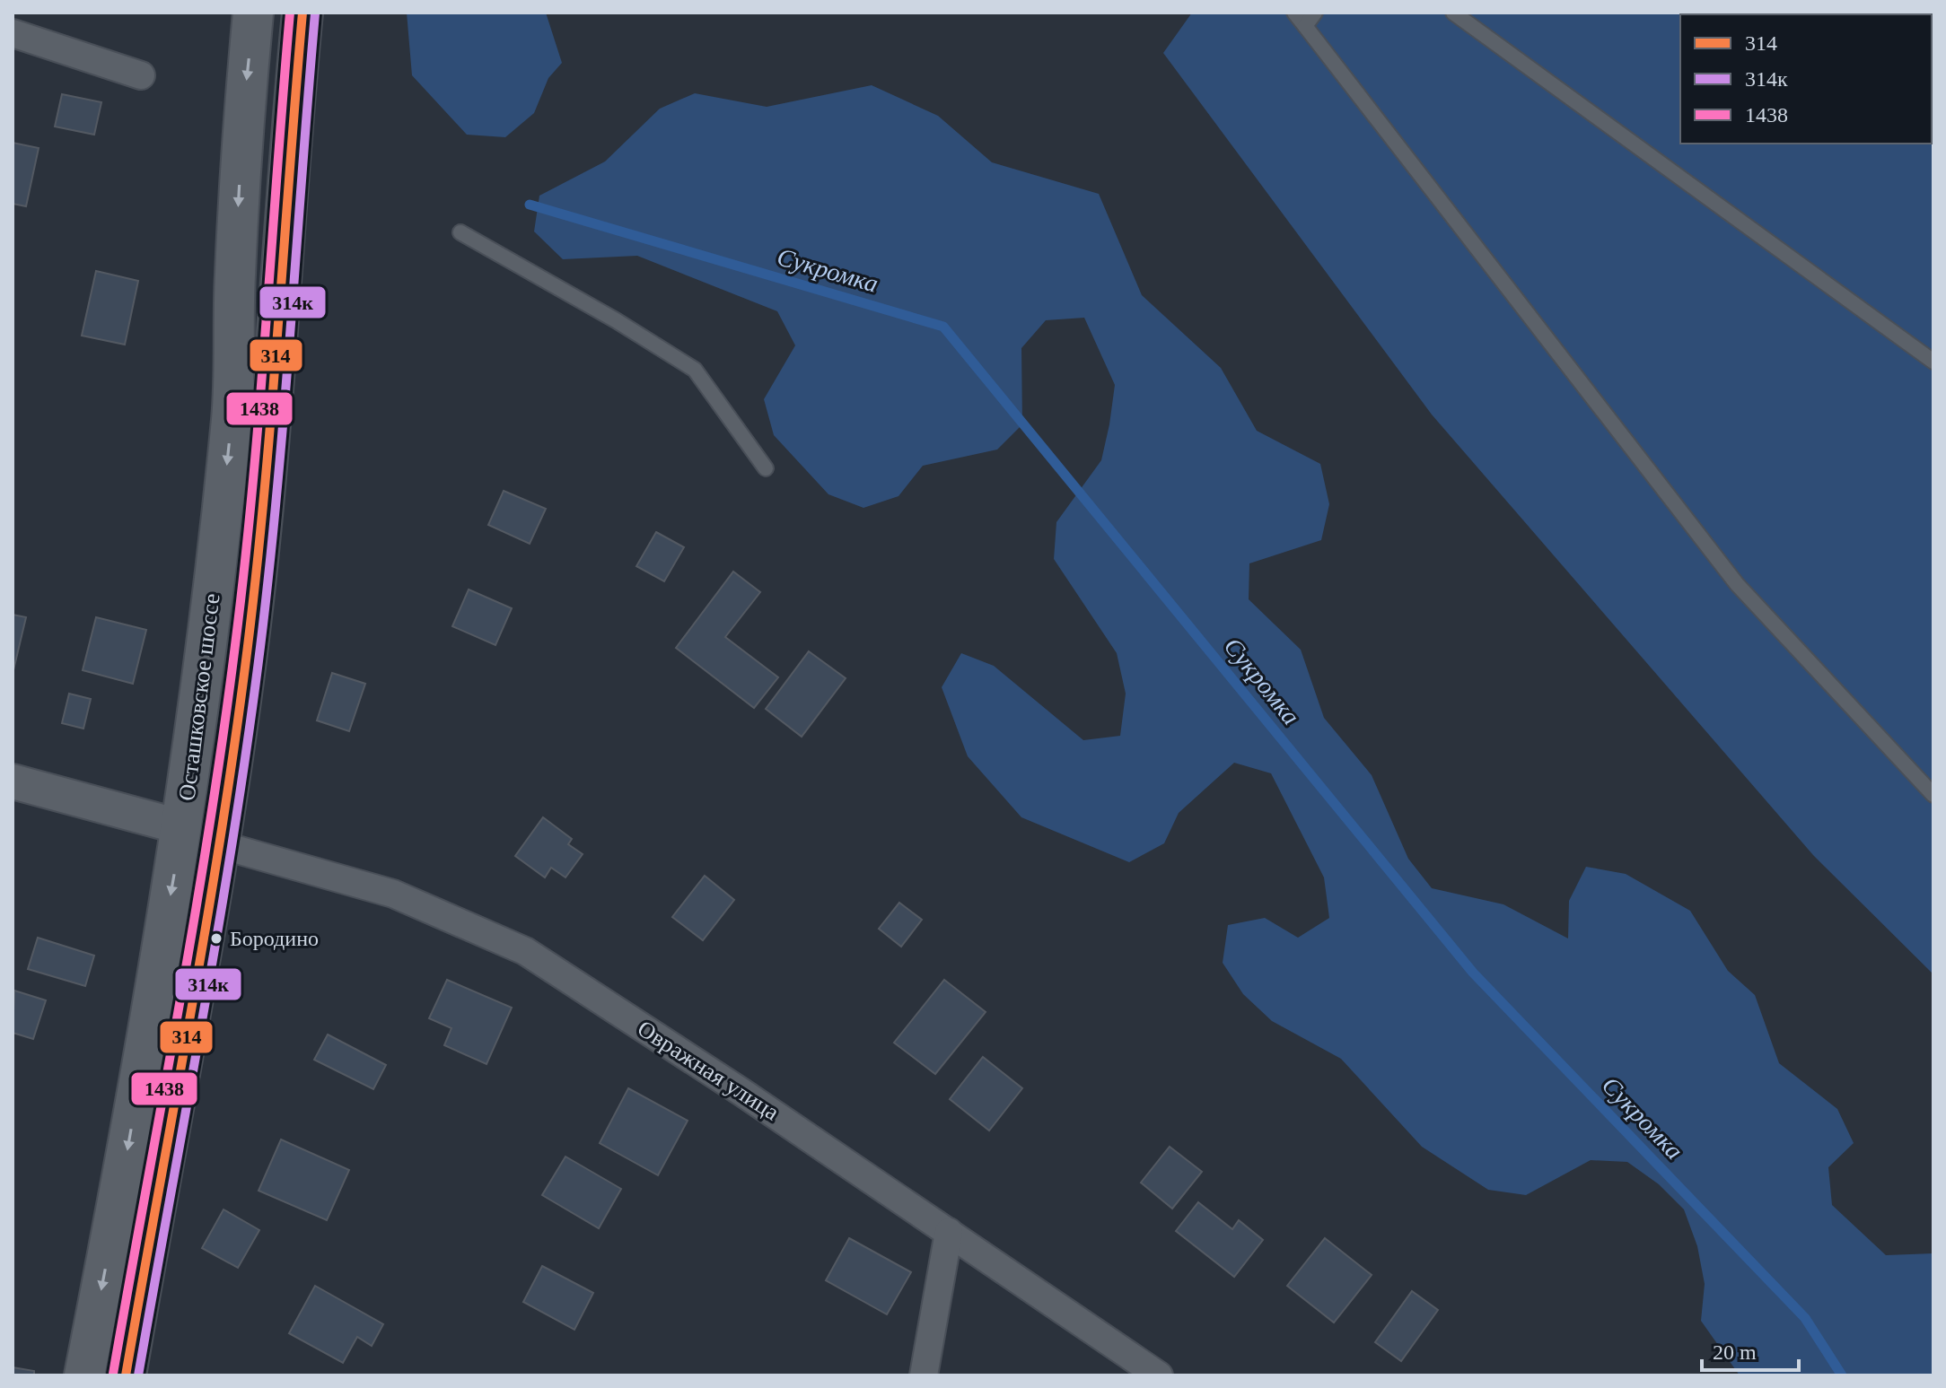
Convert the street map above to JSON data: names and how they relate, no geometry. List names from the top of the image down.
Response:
{
  "streets": {
    "main road": ["Осташковское шоссе"],
    "street": ["Овражная улица"]
  },
  "crossings": [
    ["Осташковское шоссе", "Овражная улица"]
  ],
  "water": ["Сукромка"],
  "places": ["Бородино"],
  "lines": ["transit line 314", "transit line 1438", "transit line 314к"],
  "legend": ["314", "314к", "1438"],
  "scale_bar": "20 m"
}
